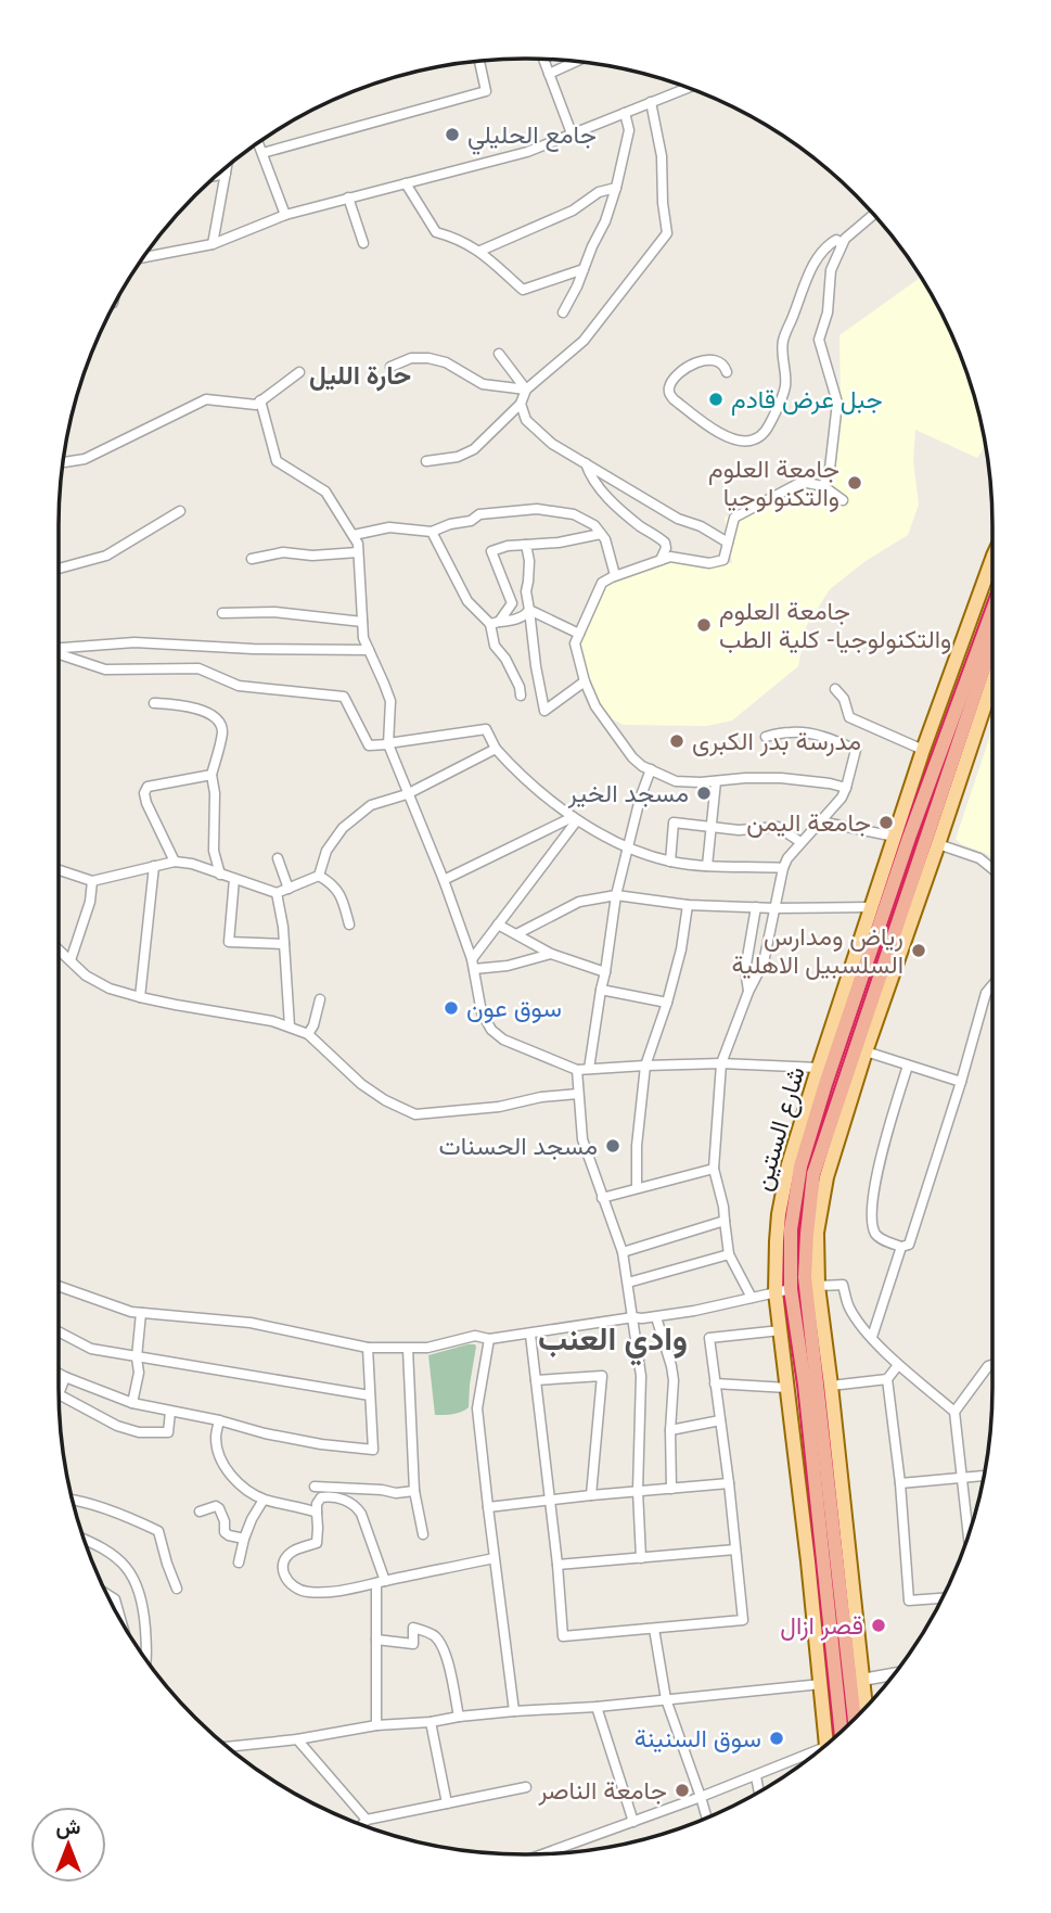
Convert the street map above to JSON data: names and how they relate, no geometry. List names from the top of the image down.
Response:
{
  "streets": {
    "highway": ["شارع الستين"]
  },
  "districts": ["حارة الليل", "وادي العنب"],
  "places": [
    "جامع الحليلي",
    "جبل عرض قادم",
    "جامعة العلوم والتكنولوجيا",
    "جامعة العلوم والتكنولوجيا- كلية الطب",
    "مدرسة بدر الكبرى",
    "مسجد الخير",
    "جامعة اليمن",
    "رياض ومدارس السلسبيل الاهلية",
    "سوق عون",
    "مسجد الحسنات",
    "قصر ازال",
    "سوق السنينة",
    "جامعة الناصر"
  ],
  "north": "top"
}
